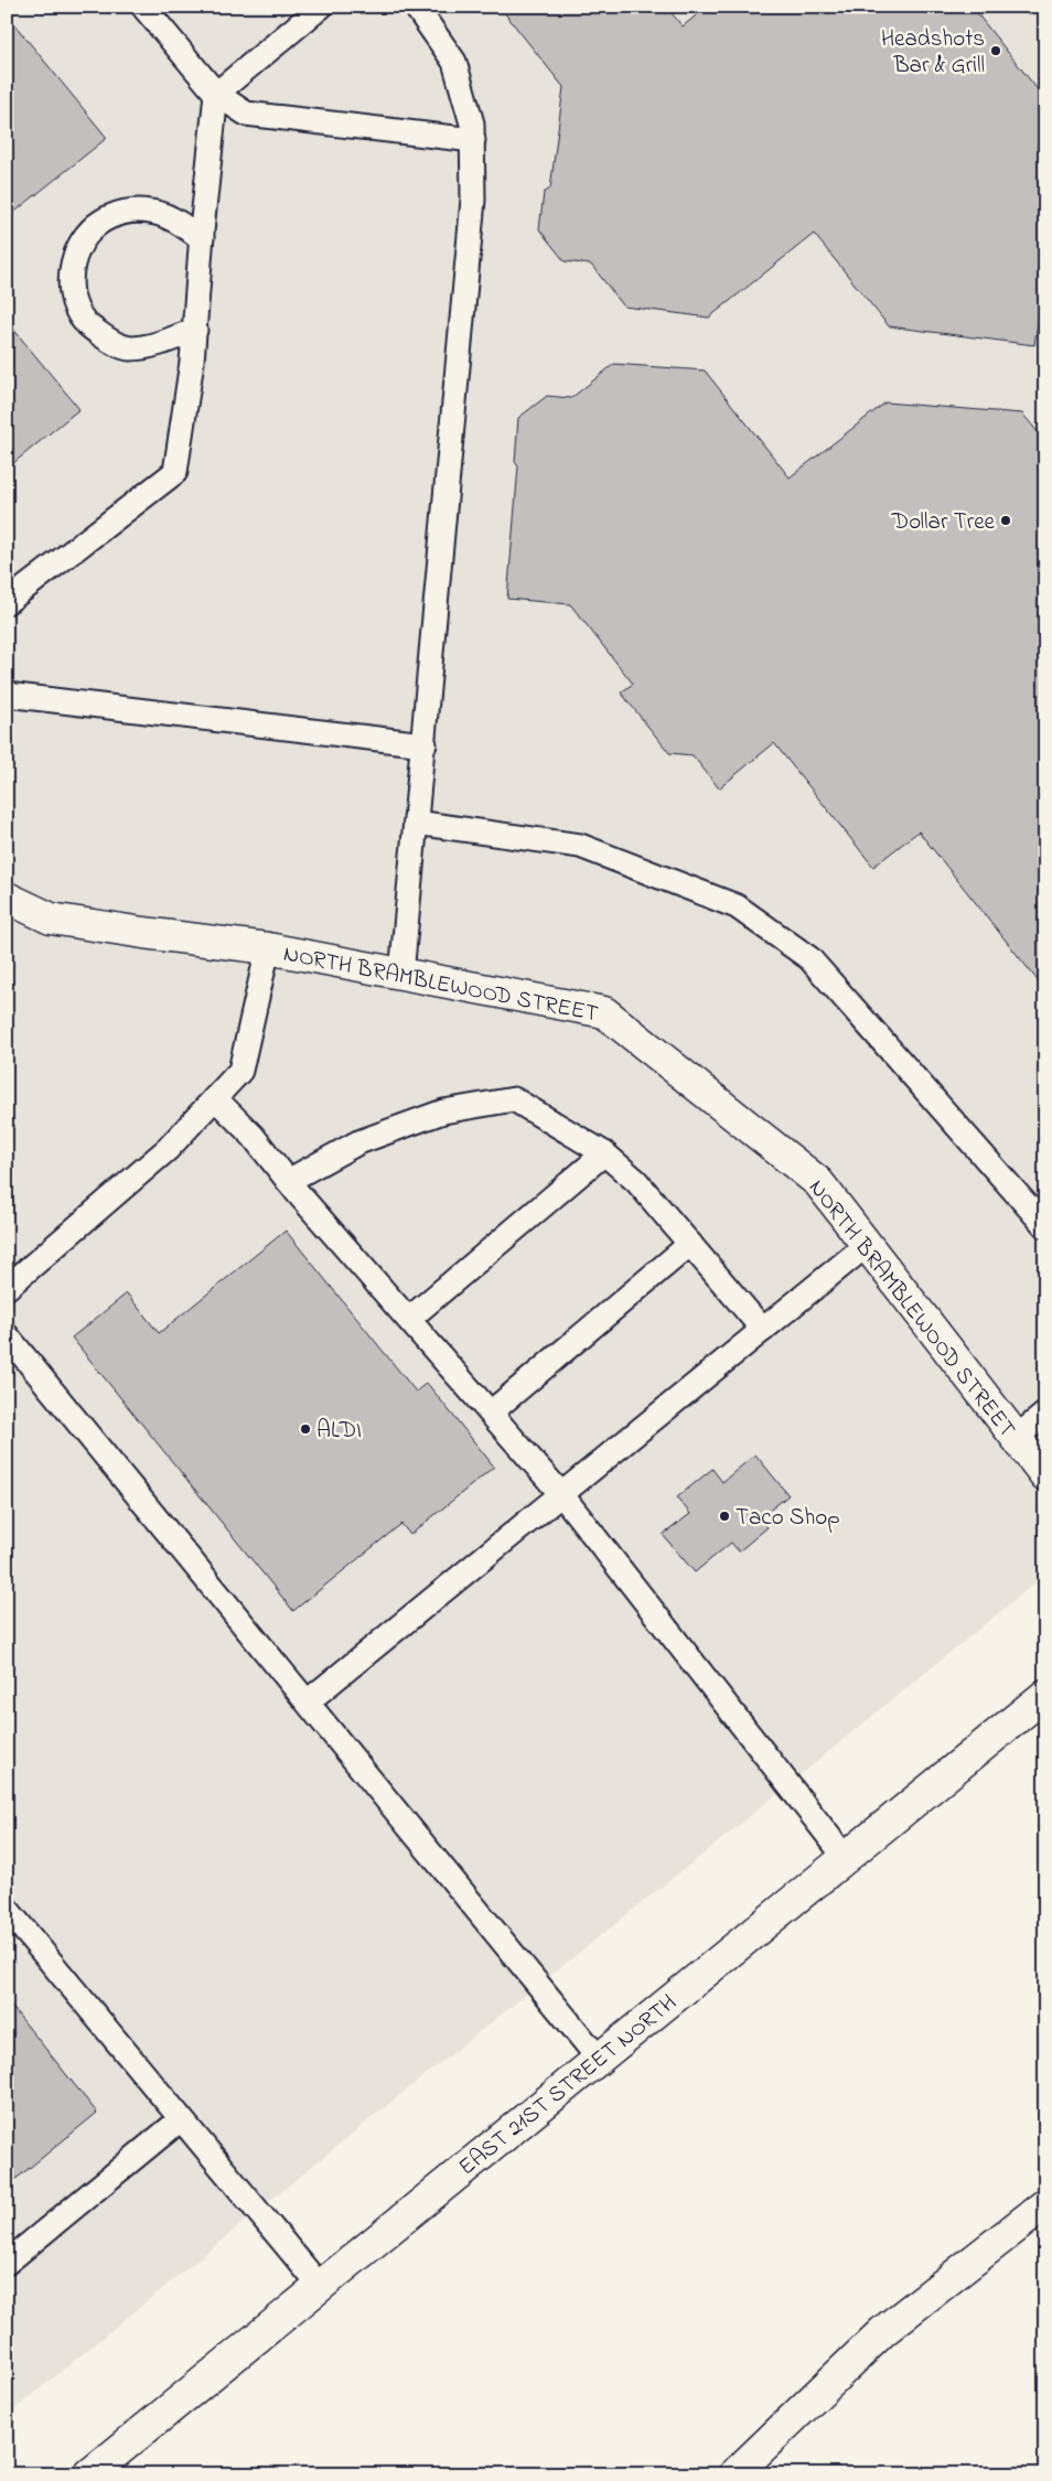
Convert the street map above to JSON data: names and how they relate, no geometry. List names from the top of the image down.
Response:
{
  "streets": {
    "street": ["NORTH BRAMBLEWOOD STREET", "EAST 21ST STREET NORTH"]
  },
  "places": [
    "Headshots Bar & Grill",
    "Dollar Tree",
    "ALDI",
    "Taco Shop"
  ]
}
